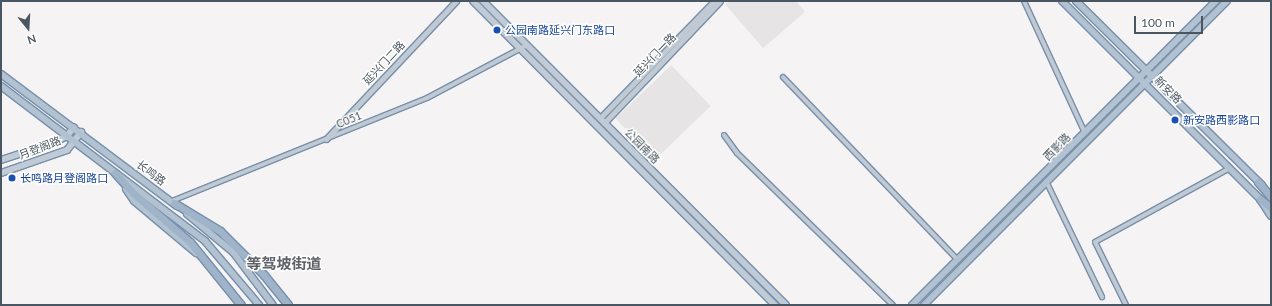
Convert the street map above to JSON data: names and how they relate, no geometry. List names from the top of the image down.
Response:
{
  "streets": {
    "main road": [
      "新安路",
      "公园南路",
      "西影路",
      "月登阁路",
      "长鸣路"
    ],
    "street": ["延兴门一路", "延兴门二路", "C051"]
  },
  "crossings": [
    ["延兴门一路", "公园南路"],
    ["延兴门二路", "C051"],
    ["新安路", "西影路"],
    ["C051", "公园南路"],
    ["C051", "长鸣路"],
    ["月登阁路", "长鸣路"]
  ],
  "districts": ["等驾坡街道"],
  "places": ["公园南路延兴门东路口", "新安路西影路口", "长鸣路月登阁路口"],
  "scale_bar": "100 m",
  "north": "bottom"
}
